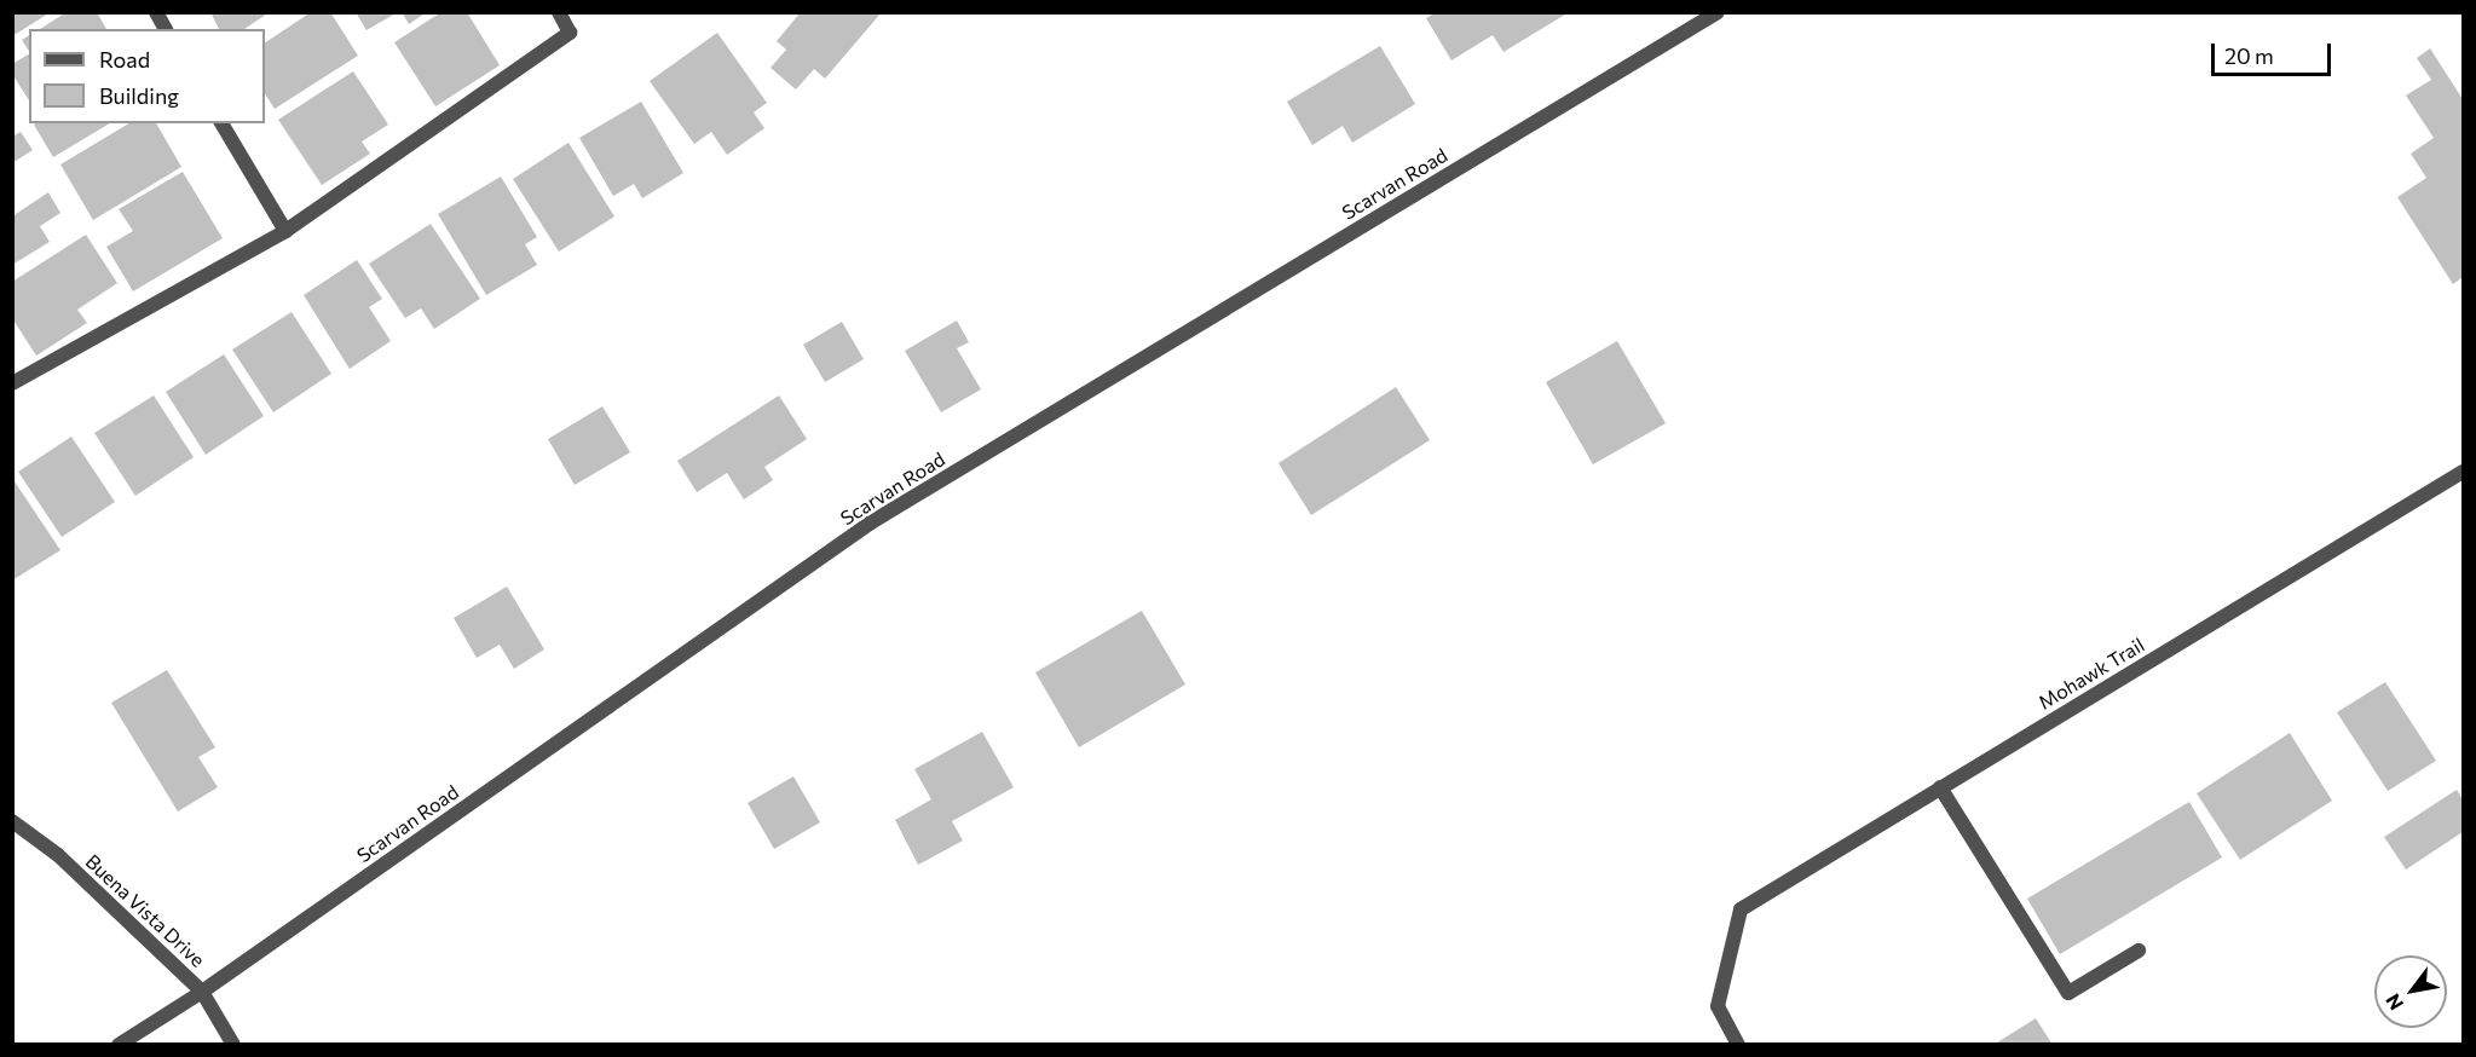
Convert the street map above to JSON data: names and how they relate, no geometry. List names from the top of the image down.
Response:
{
  "streets": {
    "street": ["Scarvan Road", "Mohawk Trail", "Buena Vista Drive"]
  },
  "crossings": [
    ["Scarvan Road", "Buena Vista Drive"]
  ],
  "legend": ["Road", "Building"],
  "scale_bar": "20 m",
  "north": "bottom left"
}
